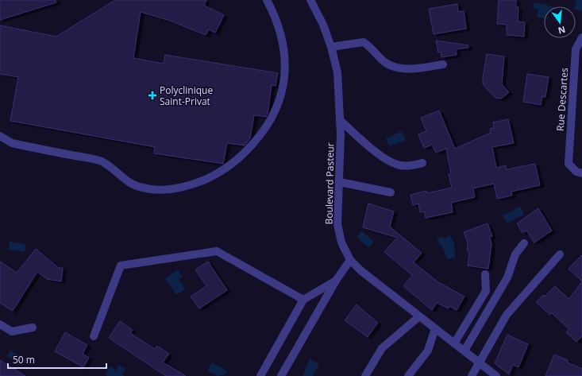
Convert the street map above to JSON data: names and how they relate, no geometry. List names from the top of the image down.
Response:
{
  "streets": {
    "street": ["Rue Descartes", "Boulevard Pasteur"]
  },
  "places": {
    "health": ["Polyclinique Saint-Privat"]
  },
  "scale_bar": "50 m",
  "north": "bottom"
}
